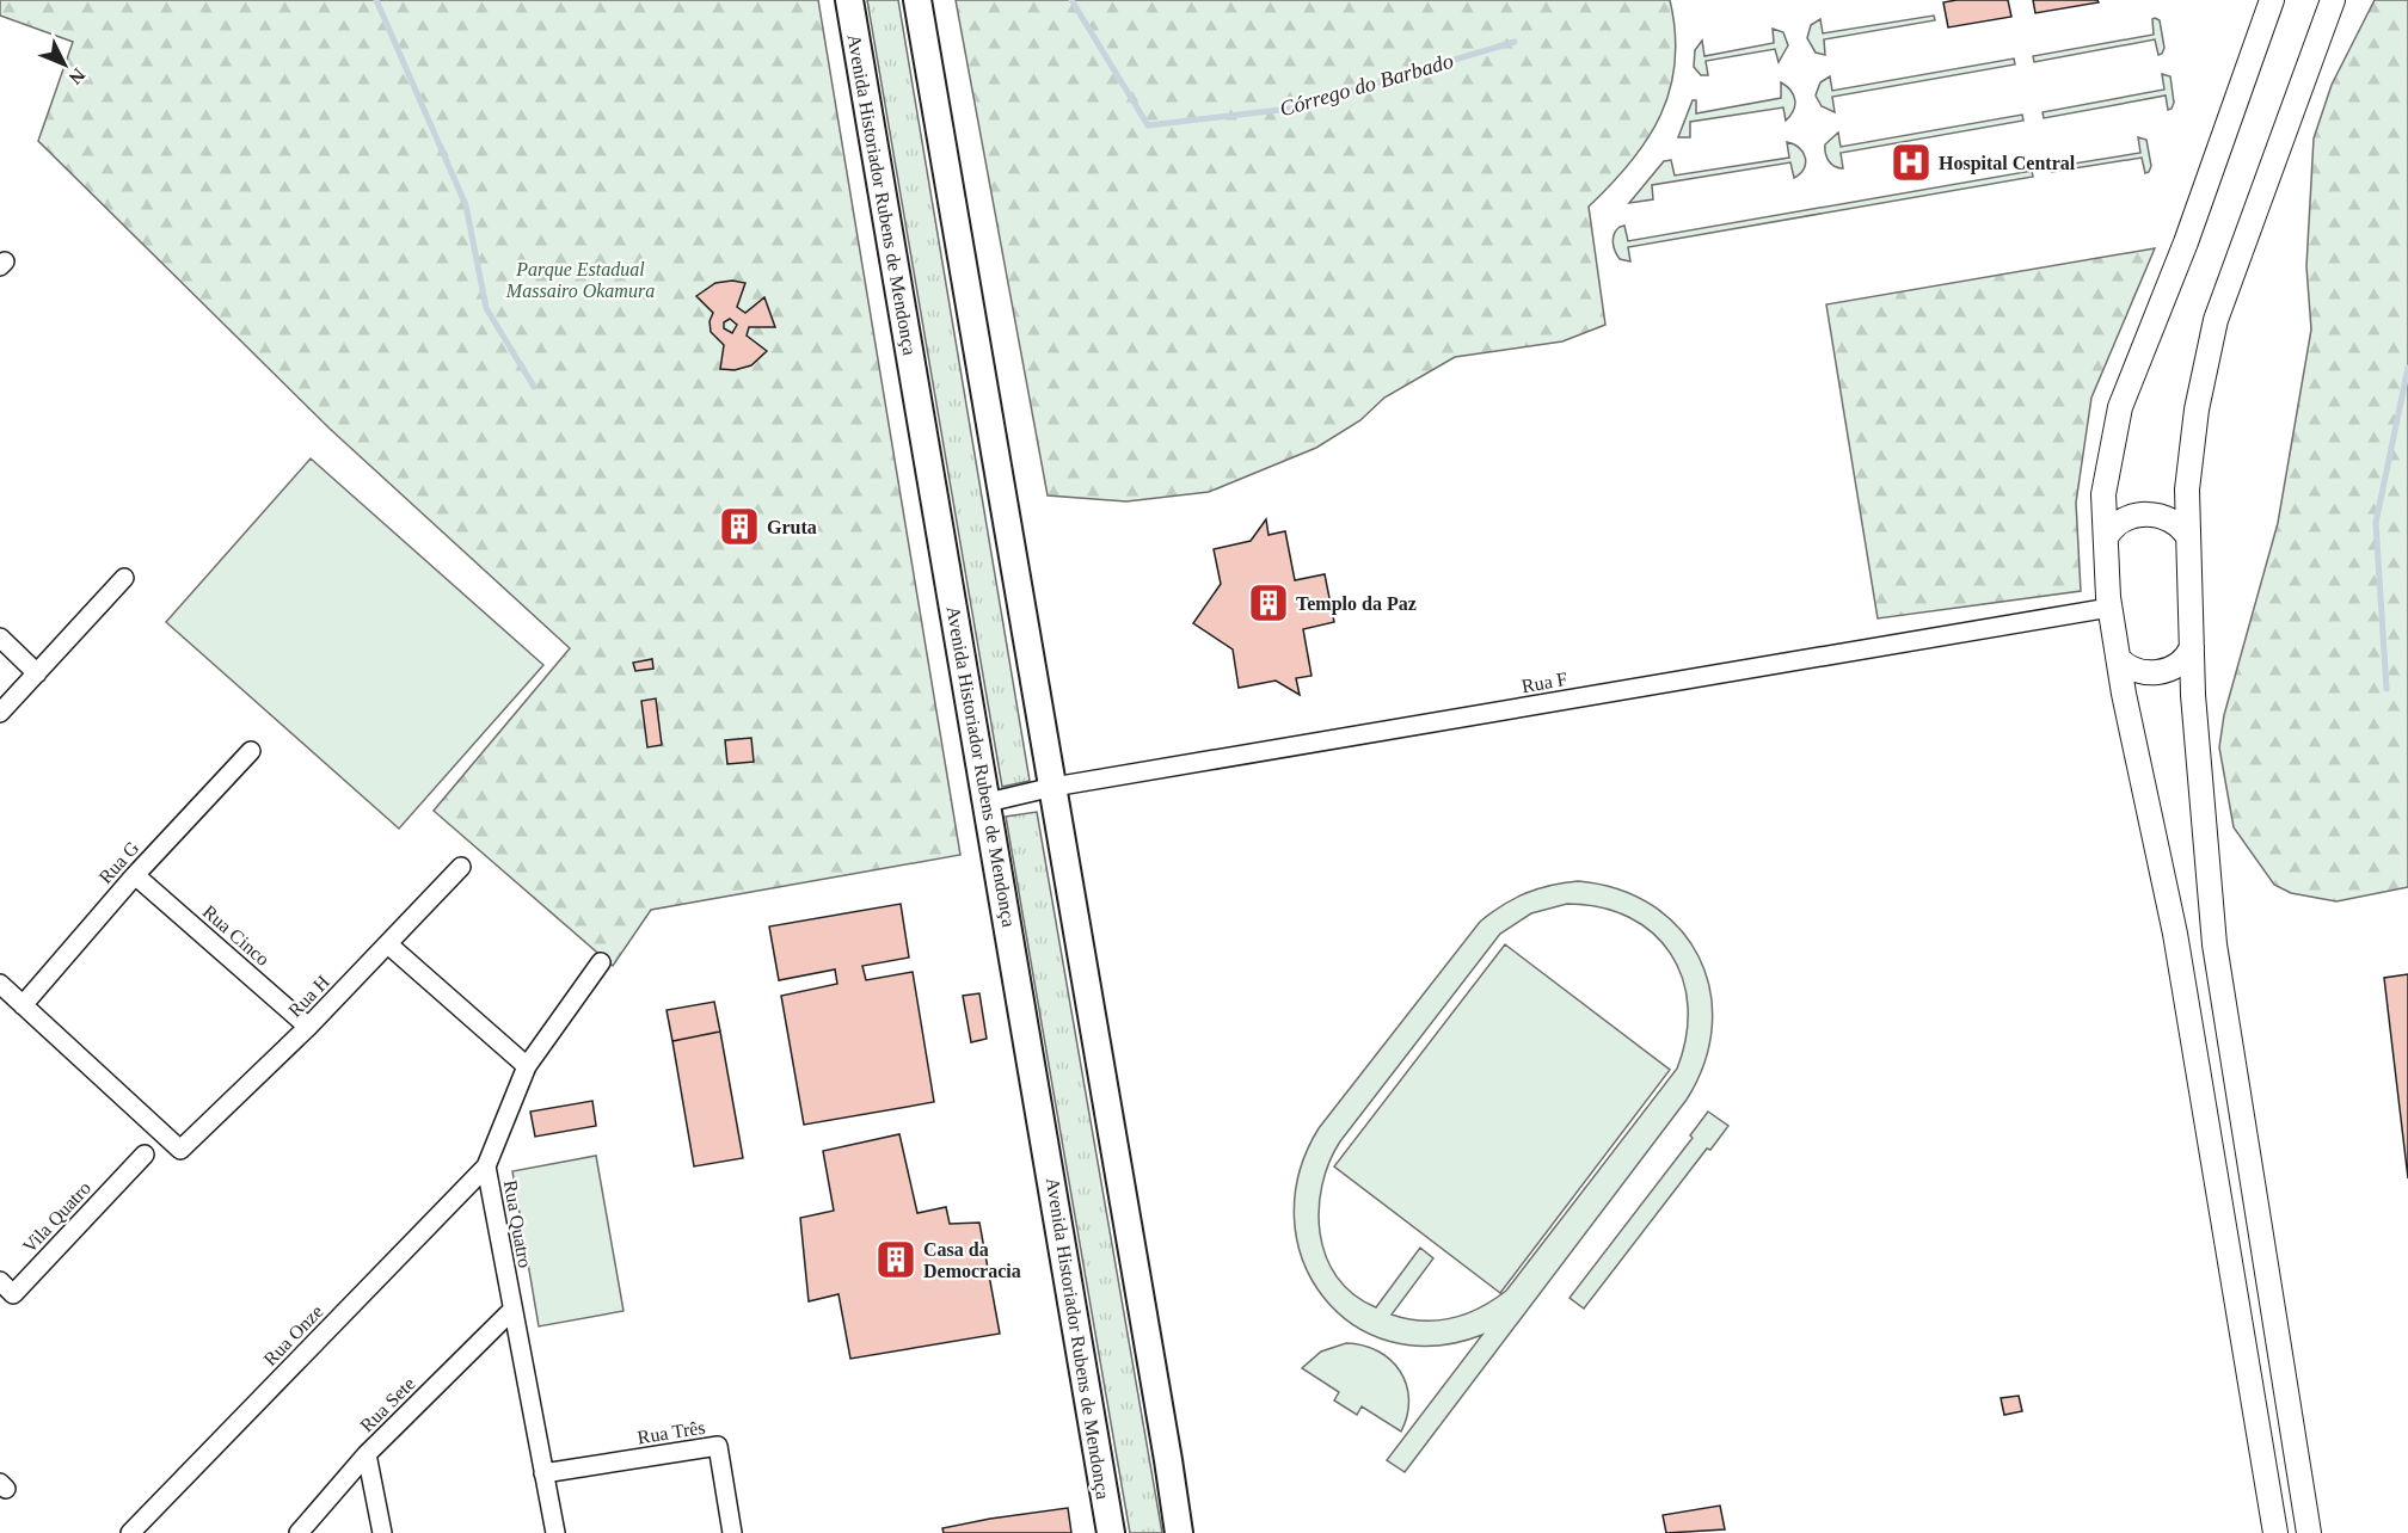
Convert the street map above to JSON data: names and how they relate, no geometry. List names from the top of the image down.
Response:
{
  "streets": {
    "main road": ["Avenida Historiador Rubens de Mendonça"],
    "street": [
      "Rua F",
      "Rua G",
      "Rua Cinco",
      "Rua H",
      "Vila Quatro",
      "Rua Quatro",
      "Rua Onze",
      "Rua Sete",
      "Rua Três"
    ]
  },
  "crossings": [
    ["Avenida Historiador Rubens de Mendonça", "Rua F"],
    ["Rua G", "Rua Cinco"],
    ["Rua G", "Rua H"],
    ["Rua Cinco", "Rua H"],
    ["Rua Quatro", "Rua Onze"],
    ["Rua Quatro", "Rua Sete"],
    ["Rua Quatro", "Rua Três"]
  ],
  "water": ["Córrego do Barbado"],
  "parks": ["Parque Estadual Massairo Okamura"],
  "places": {
    "hospital": ["Hospital Central"],
    "building": ["Gruta", "Templo da Paz", "Casa da Democracia"]
  },
  "north": "bottom right"
}
